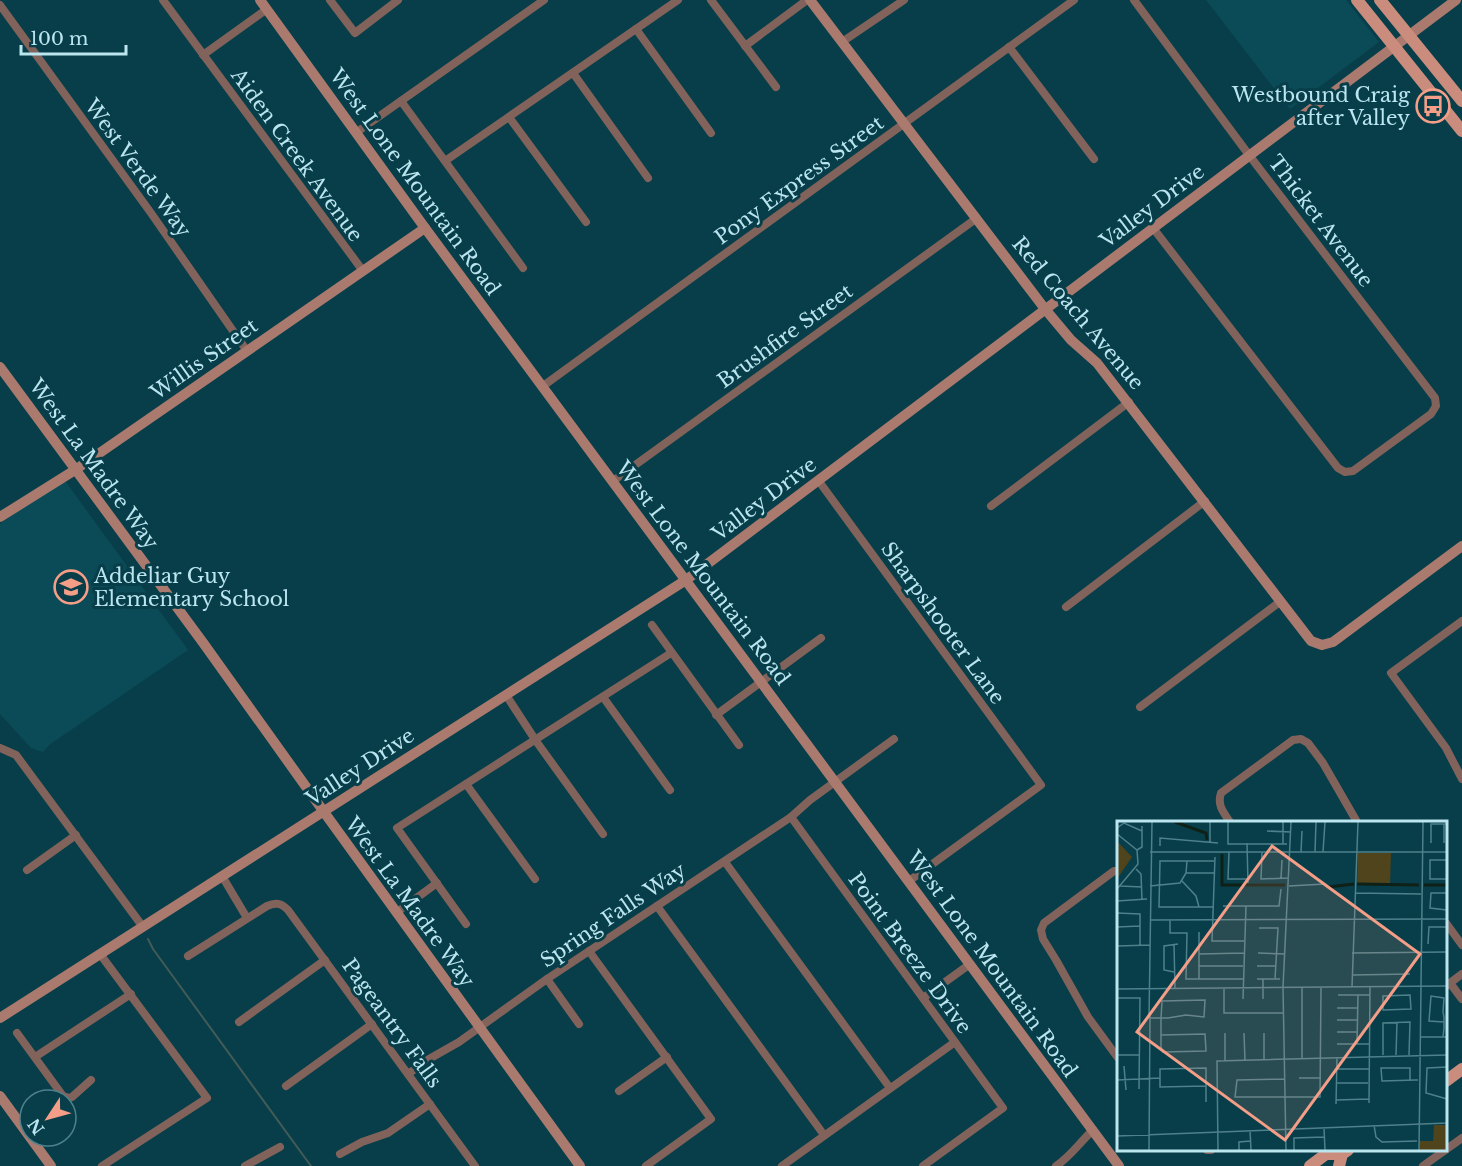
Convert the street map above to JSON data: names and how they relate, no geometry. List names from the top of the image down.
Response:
{
  "streets": {
    "street": [
      "Aiden Creek Avenue",
      "West Verde Way",
      "Pony Express Street",
      "West Lone Mountain Road",
      "Valley Drive",
      "Thicket Avenue",
      "Red Coach Avenue",
      "Brushfire Street",
      "Willis Street",
      "West La Madre Way",
      "Sharpshooter Lane",
      "Spring Falls Way",
      "Point Breeze Drive",
      "Pageantry Falls"
    ]
  },
  "crossings": [
    ["Aiden Creek Avenue", "Willis Street"],
    ["West Verde Way", "Willis Street"],
    ["Pony Express Street", "West Lone Mountain Road"],
    ["Pony Express Street", "Red Coach Avenue"],
    ["West Lone Mountain Road", "Valley Drive"],
    ["West Lone Mountain Road", "Brushfire Street"],
    ["West Lone Mountain Road", "Willis Street"],
    ["West Lone Mountain Road", "Sharpshooter Lane"],
    ["West Lone Mountain Road", "Spring Falls Way"],
    ["Valley Drive", "Thicket Avenue"],
    ["Valley Drive", "Red Coach Avenue"],
    ["Valley Drive", "West La Madre Way"],
    ["Valley Drive", "Sharpshooter Lane"],
    ["Red Coach Avenue", "Brushfire Street"],
    ["Willis Street", "West La Madre Way"],
    ["West La Madre Way", "Spring Falls Way"],
    ["Spring Falls Way", "Point Breeze Drive"],
    ["Spring Falls Way", "Pageantry Falls"]
  ],
  "places": {
    "bus stop": ["Westbound Craig after Valley"],
    "school or university": ["Addeliar Guy Elementary School"]
  },
  "scale_bar": "100 m",
  "north": "bottom left"
}
